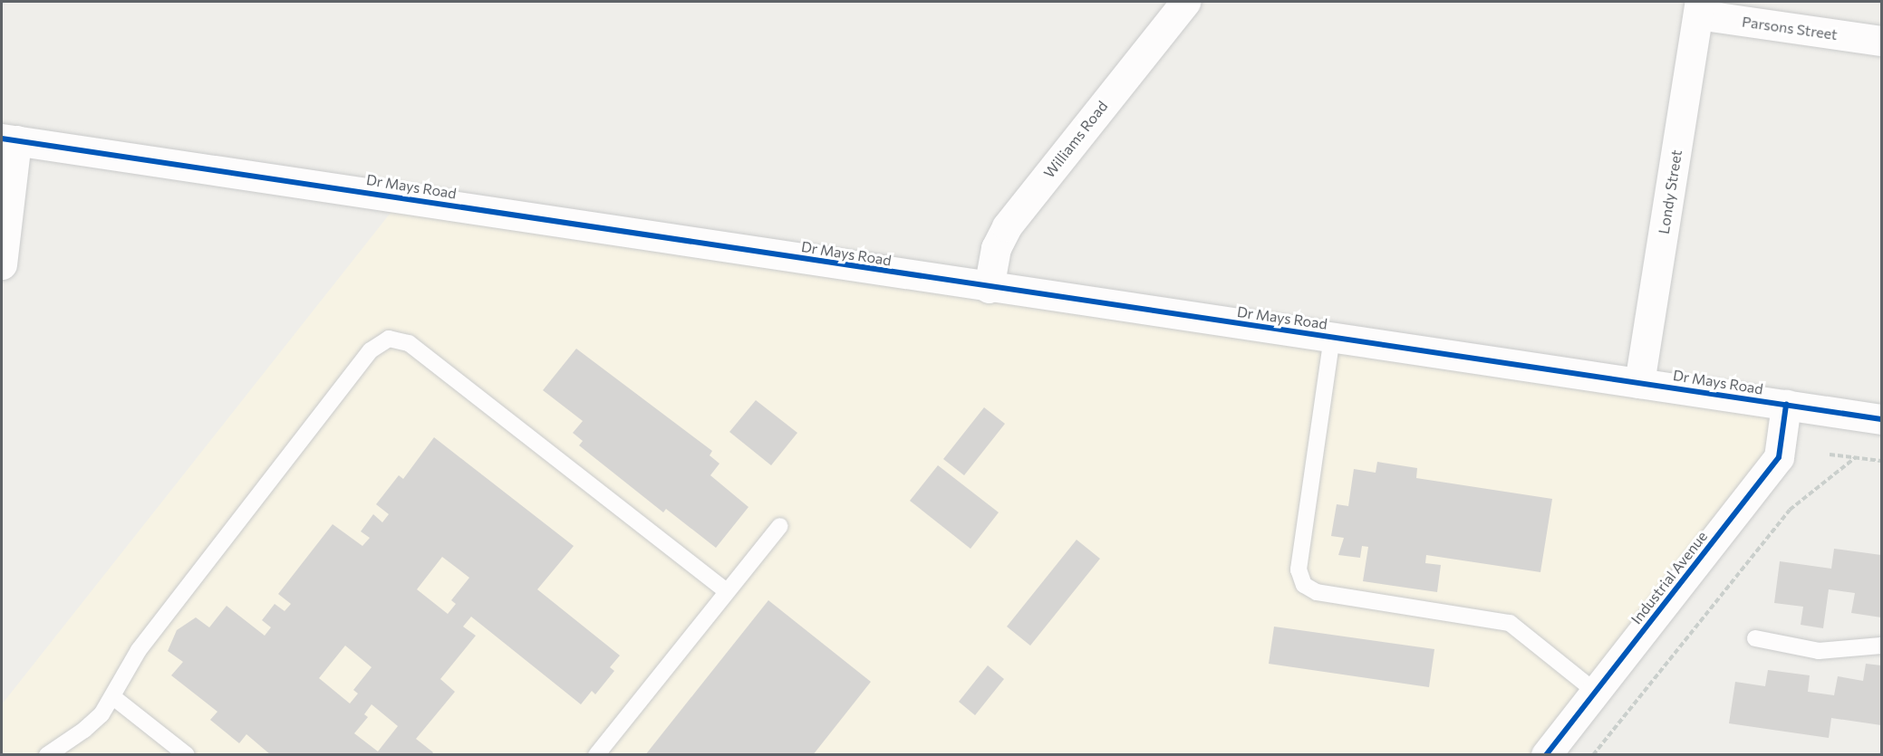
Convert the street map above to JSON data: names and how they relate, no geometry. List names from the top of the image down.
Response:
{
  "streets": {
    "street": [
      "Parsons Street",
      "Williams Road",
      "Dr Mays Road",
      "Londy Street",
      "Industrial Avenue"
    ]
  },
  "crossings": [
    ["Parsons Street", "Londy Street"],
    ["Williams Road", "Dr Mays Road"],
    ["Dr Mays Road", "Londy Street"],
    ["Dr Mays Road", "Industrial Avenue"]
  ]
}
